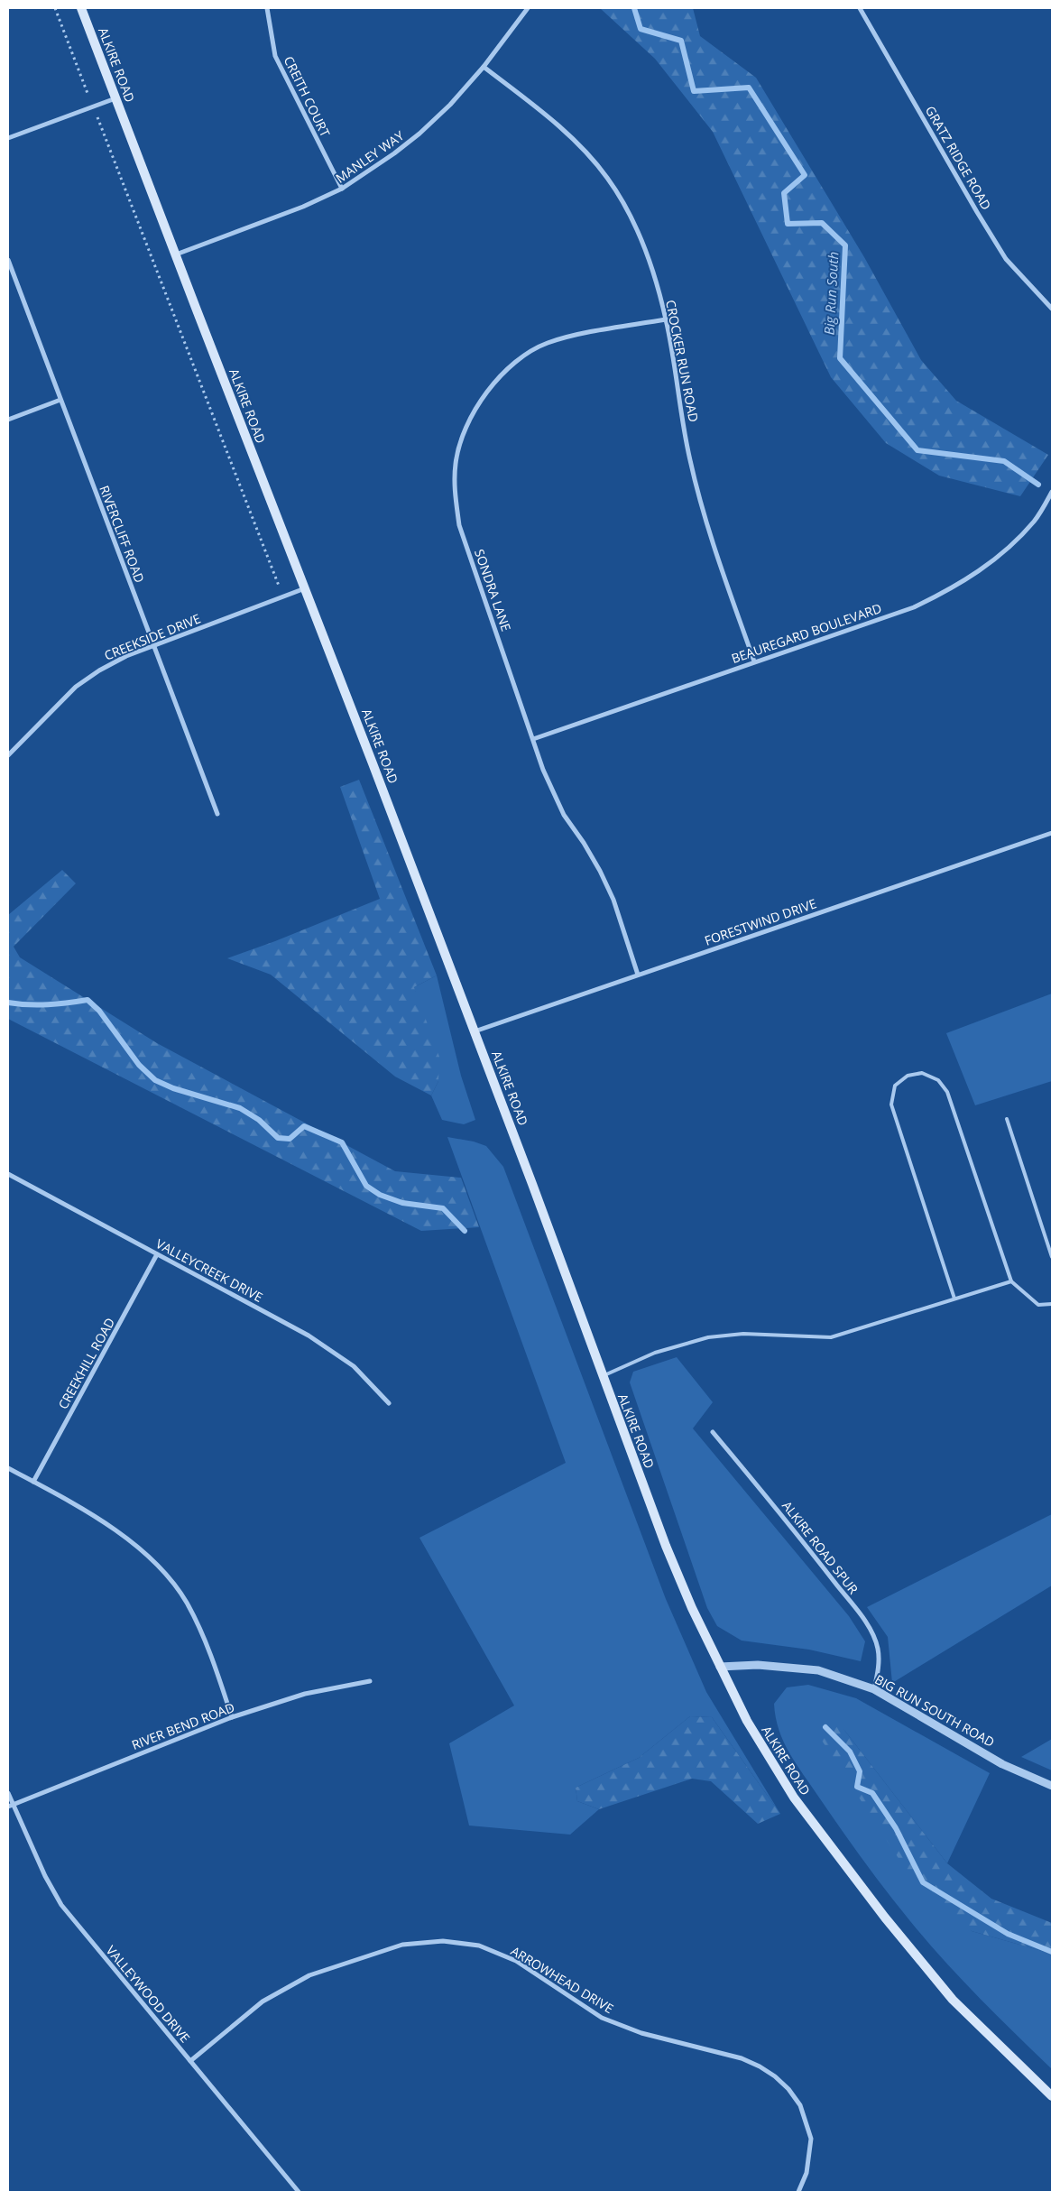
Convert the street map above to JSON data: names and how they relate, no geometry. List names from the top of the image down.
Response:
{
  "streets": {
    "main road": ["ALKIRE ROAD"],
    "street": [
      "CREITH COURT",
      "MANLEY WAY",
      "GRATZ RIDGE ROAD",
      "CROCKER RUN ROAD",
      "RIVERCLIFF ROAD",
      "SONDRA LANE",
      "BEAUREGARD BOULEVARD",
      "CREEKSIDE DRIVE",
      "FORESTWIND DRIVE",
      "VALLEYCREEK DRIVE",
      "CREEKHILL ROAD",
      "ALKIRE ROAD SPUR",
      "BIG RUN SOUTH ROAD",
      "RIVER BEND ROAD",
      "ARROWHEAD DRIVE",
      "VALLEYWOOD DRIVE"
    ]
  },
  "crossings": [
    ["ALKIRE ROAD", "MANLEY WAY"],
    ["ALKIRE ROAD", "CREEKSIDE DRIVE"],
    ["ALKIRE ROAD", "FORESTWIND DRIVE"],
    ["ALKIRE ROAD", "BIG RUN SOUTH ROAD"],
    ["CREITH COURT", "MANLEY WAY"],
    ["MANLEY WAY", "CROCKER RUN ROAD"],
    ["CROCKER RUN ROAD", "SONDRA LANE"],
    ["CROCKER RUN ROAD", "BEAUREGARD BOULEVARD"],
    ["RIVERCLIFF ROAD", "CREEKSIDE DRIVE"],
    ["SONDRA LANE", "BEAUREGARD BOULEVARD"],
    ["SONDRA LANE", "FORESTWIND DRIVE"],
    ["VALLEYCREEK DRIVE", "CREEKHILL ROAD"],
    ["ALKIRE ROAD SPUR", "BIG RUN SOUTH ROAD"],
    ["RIVER BEND ROAD", "VALLEYWOOD DRIVE"],
    ["ARROWHEAD DRIVE", "VALLEYWOOD DRIVE"]
  ],
  "water": ["Big Run South"]
}
